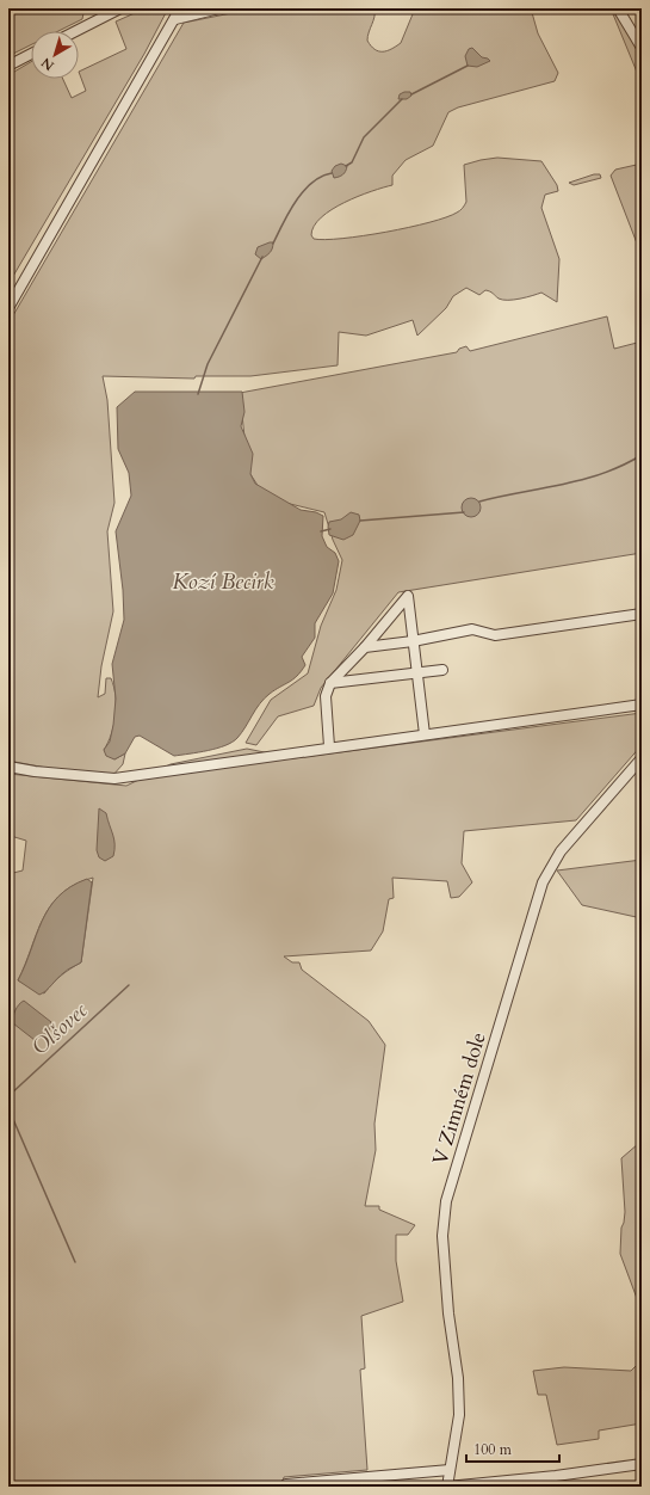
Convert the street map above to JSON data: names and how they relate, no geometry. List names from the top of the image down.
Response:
{
  "streets": {
    "street": ["V Zimném dole"]
  },
  "water": ["Kozí Becirk", "Olšovec"],
  "scale_bar": "100 m",
  "north": "bottom left"
}
